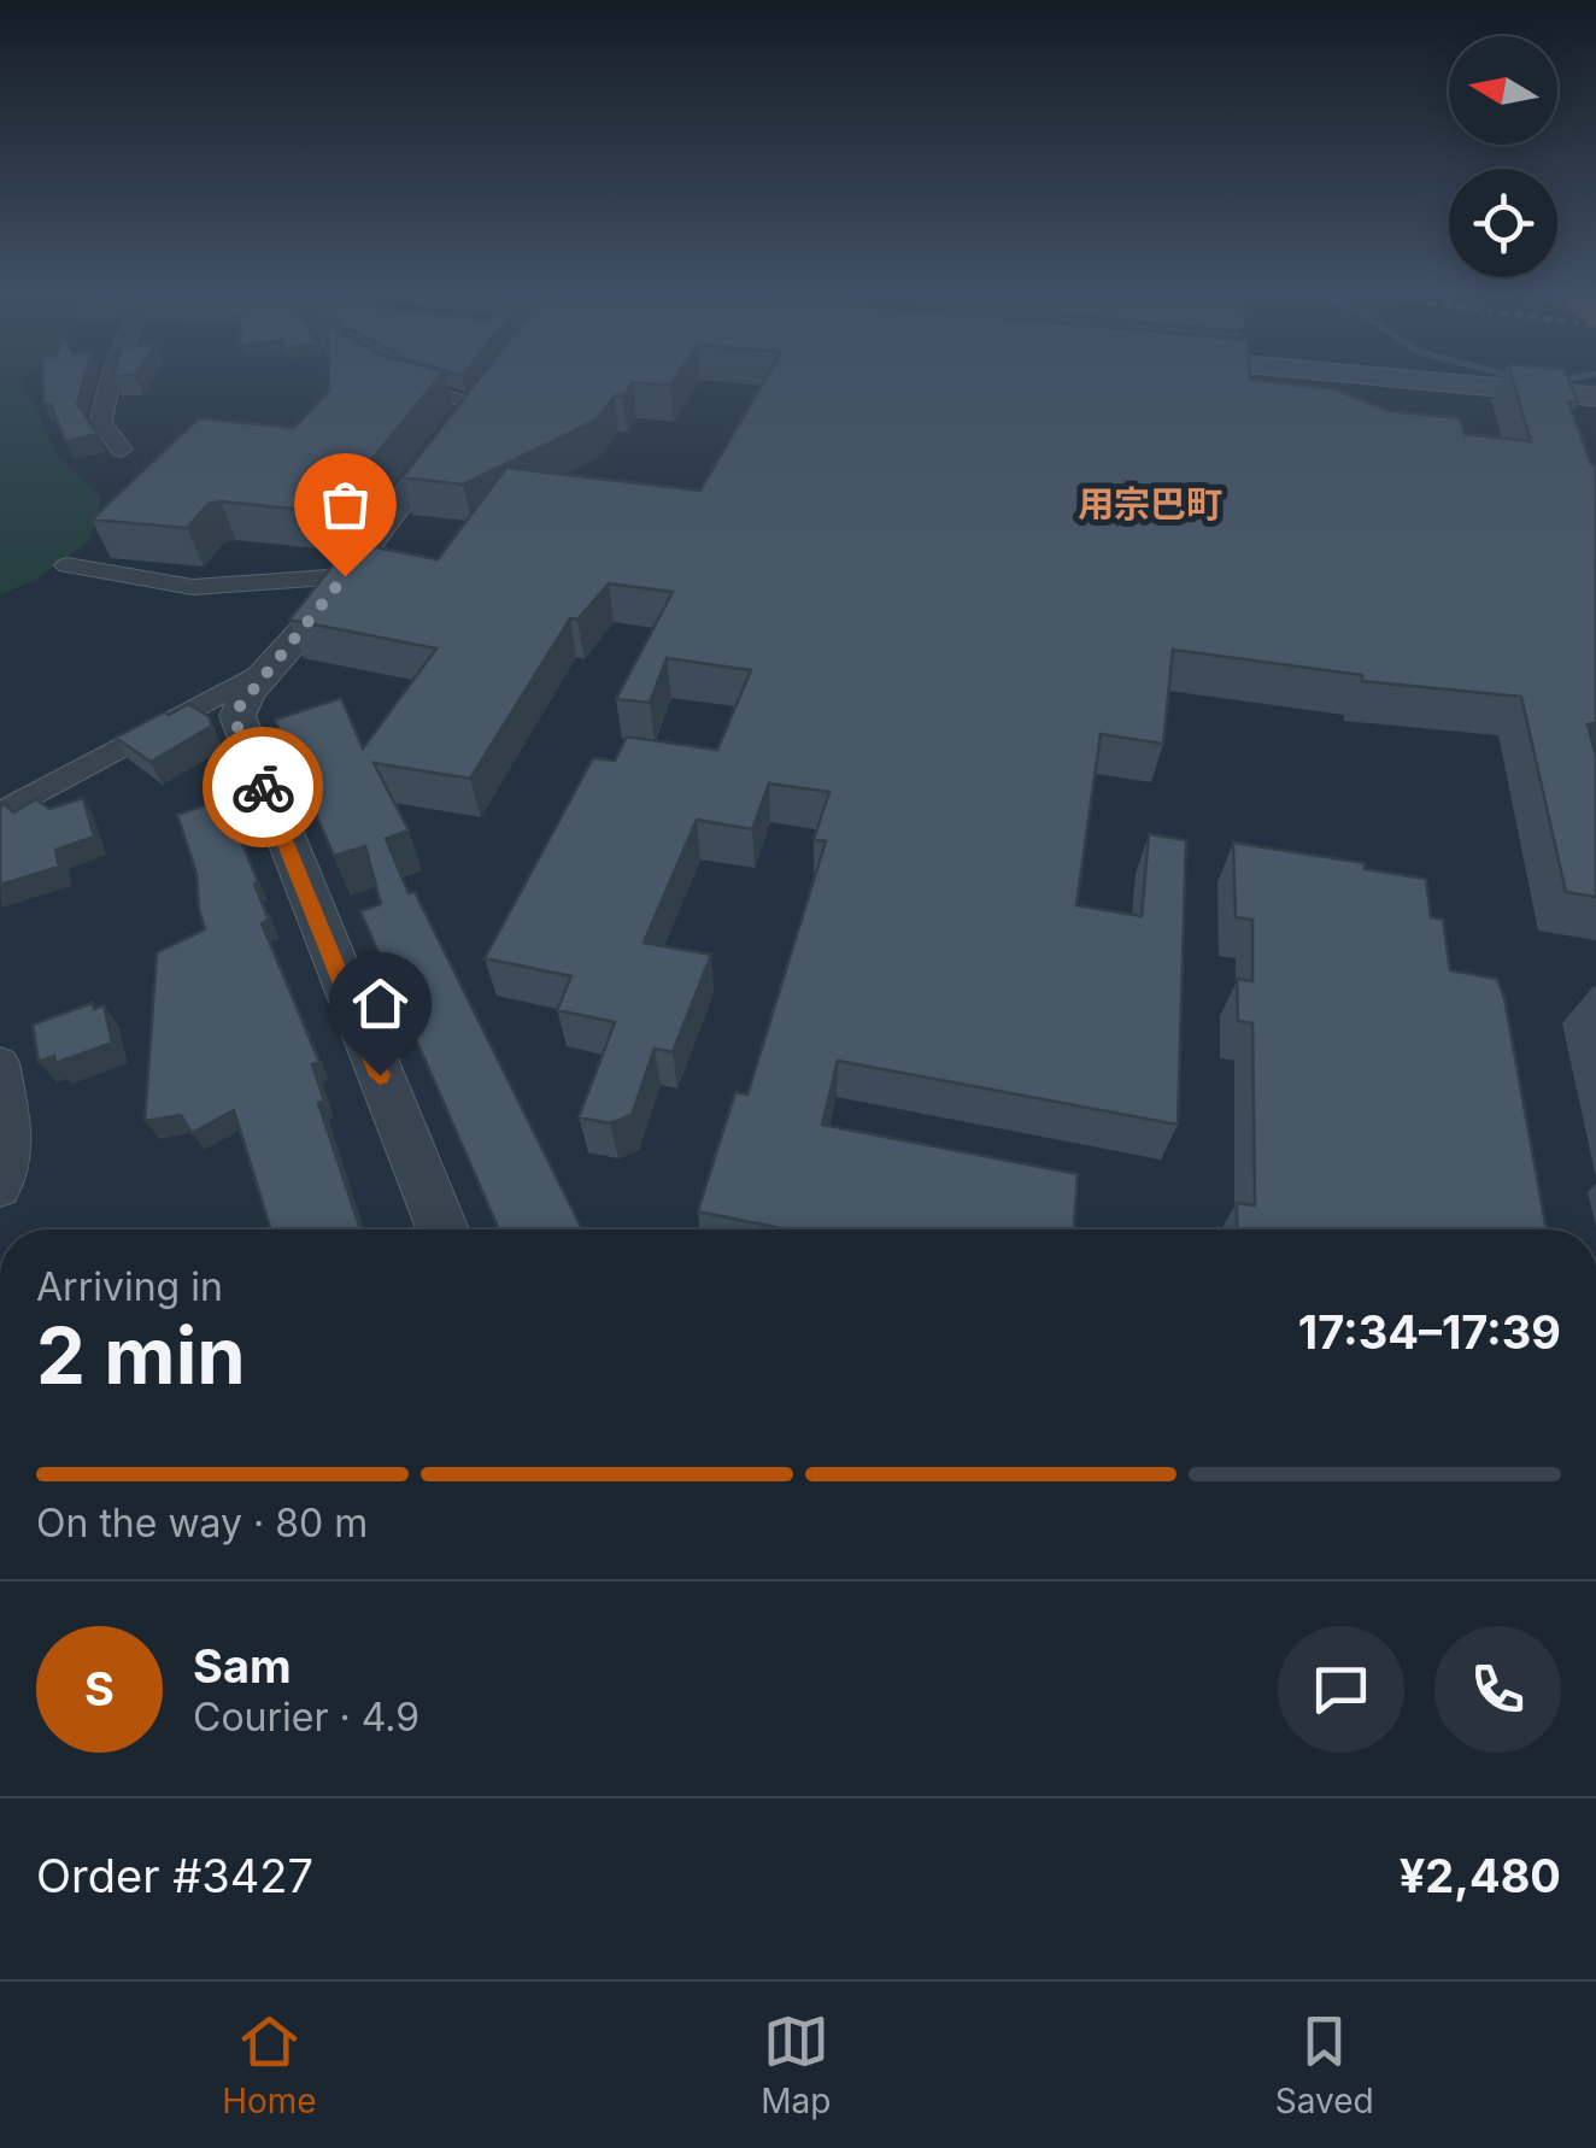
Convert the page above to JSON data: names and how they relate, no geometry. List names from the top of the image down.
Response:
{
  "districts": ["用宗巴町"],
  "north": "left",
  "page": {
    "heading": ["2 min", "Arriving in", "17:34–17:39"],
    "panel": [
      "Sam",
      "Courier · 4.9",
      "Order #3427",
      "¥2,480"
    ],
    "bar": "On the way · 80 m",
    "round": "S",
    "tabs": ["Home", "Map", "Saved"]
  }
}
